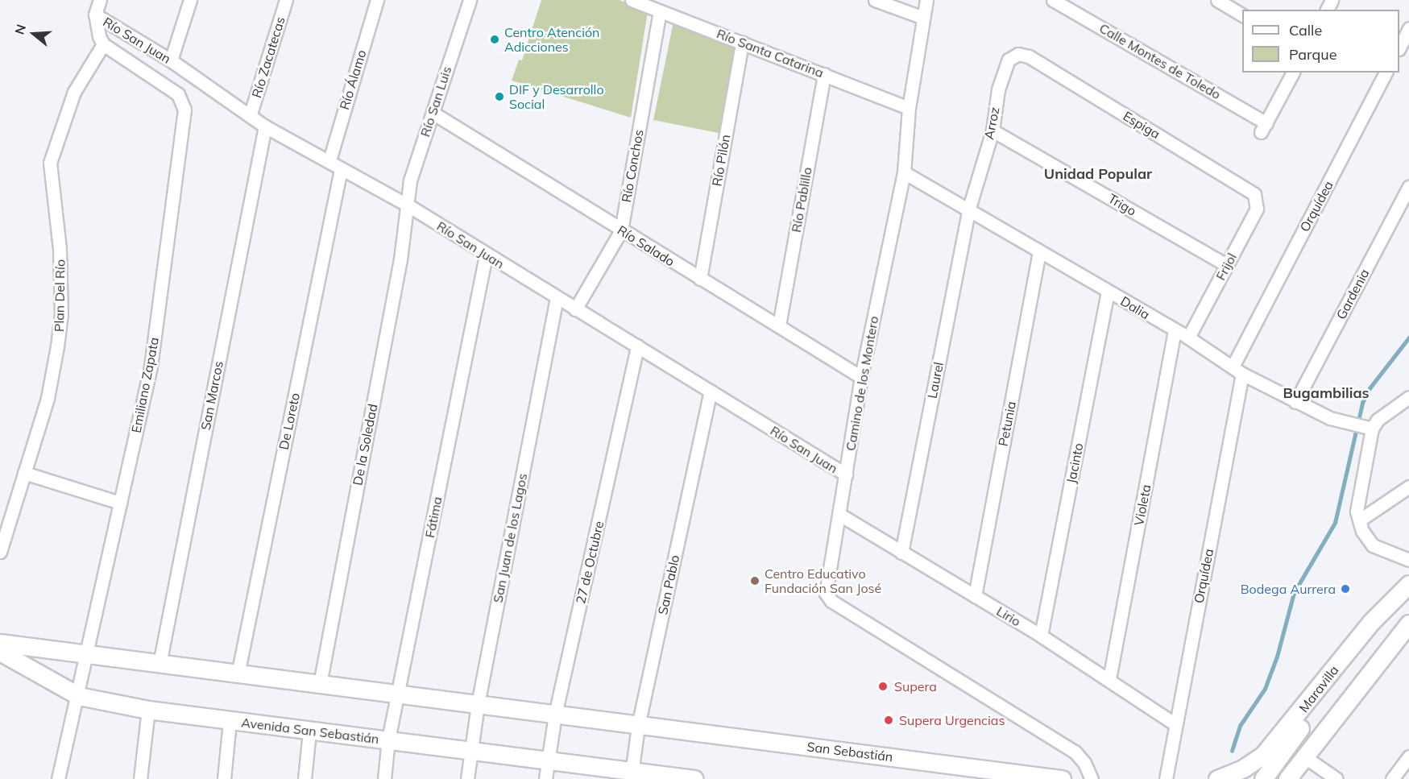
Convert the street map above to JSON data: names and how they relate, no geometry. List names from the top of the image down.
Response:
{
  "streets": {
    "main road": ["Maravilla", "Avenida San Sebastián", "San Sebastián"],
    "street": [
      "Río San Juan",
      "Río Santa Catarina",
      "Río Zacatecas",
      "Calle Montes de Toledo",
      "Río Álamo",
      "Río San Luis",
      "Arroz",
      "Espiga",
      "Río Pilón",
      "Río Conchos",
      "Río Pablillo",
      "Trigo",
      "Orquídea",
      "Río Salado",
      "Frijol",
      "Gardenia",
      "Plan Del Río",
      "Dalia",
      "Laurel",
      "Camino de los Montero",
      "Emiliano Zapata",
      "San Marcos",
      "De Loreto",
      "Petunia",
      "De la Soledad",
      "Jacinto",
      "Violeta",
      "Fátima",
      "San Juan de los Lagos",
      "27 de Octubre",
      "San Pablo",
      "Lirio"
    ]
  },
  "crossings": [
    ["Río San Juan", "Río Zacatecas"],
    ["Río San Juan", "Río Álamo"],
    ["Río San Juan", "Río San Luis"],
    ["Río San Juan", "Río Conchos"],
    ["Río San Juan", "Camino de los Montero"],
    ["Río San Juan", "San Marcos"],
    ["Río San Juan", "De Loreto"],
    ["Río San Juan", "De la Soledad"],
    ["Río San Juan", "Fátima"],
    ["Río San Juan", "San Juan de los Lagos"],
    ["Río San Juan", "27 de Octubre"],
    ["Río San Juan", "San Pablo"],
    ["Río Santa Catarina", "Río Pilón"],
    ["Río Santa Catarina", "Río Conchos"],
    ["Río Santa Catarina", "Río Pablillo"],
    ["Río Santa Catarina", "Camino de los Montero"],
    ["Río San Luis", "Río Salado"],
    ["Río San Luis", "De la Soledad"],
    ["Arroz", "Espiga"],
    ["Arroz", "Trigo"],
    ["Arroz", "Dalia"],
    ["Arroz", "Laurel"],
    ["Espiga", "Frijol"],
    ["Río Pilón", "Río Salado"],
    ["Río Conchos", "Río Salado"],
    ["Río Pablillo", "Río Salado"],
    ["Trigo", "Frijol"],
    ["Orquídea", "Dalia"],
    ["Orquídea", "Lirio"],
    ["Río Salado", "Camino de los Montero"],
    ["Frijol", "Dalia"],
    ["Gardenia", "Dalia"],
    ["Plan Del Río", "Emiliano Zapata"],
    ["Dalia", "Laurel"],
    ["Dalia", "Camino de los Montero"],
    ["Dalia", "Petunia"],
    ["Dalia", "Jacinto"],
    ["Dalia", "Violeta"],
    ["Laurel", "Lirio"],
    ["Camino de los Montero", "Lirio"],
    ["Emiliano Zapata", "Avenida San Sebastián"],
    ["Petunia", "Lirio"],
    ["Jacinto", "Lirio"],
    ["Violeta", "Lirio"],
    ["Fátima", "Avenida San Sebastián"],
    ["San Juan de los Lagos", "Avenida San Sebastián"],
    ["27 de Octubre", "Avenida San Sebastián"],
    ["San Pablo", "Avenida San Sebastián"],
    ["San Pablo", "San Sebastián"]
  ],
  "districts": ["Unidad Popular", "Bugambilias"],
  "places": [
    "Centro Atención Adicciones",
    "DIF y Desarrollo Social",
    "Centro Educativo Fundación San José",
    "Bodega Aurrera",
    "Supera",
    "Supera Urgencias"
  ],
  "legend": ["Calle", "Parque"],
  "north": "left"
}
